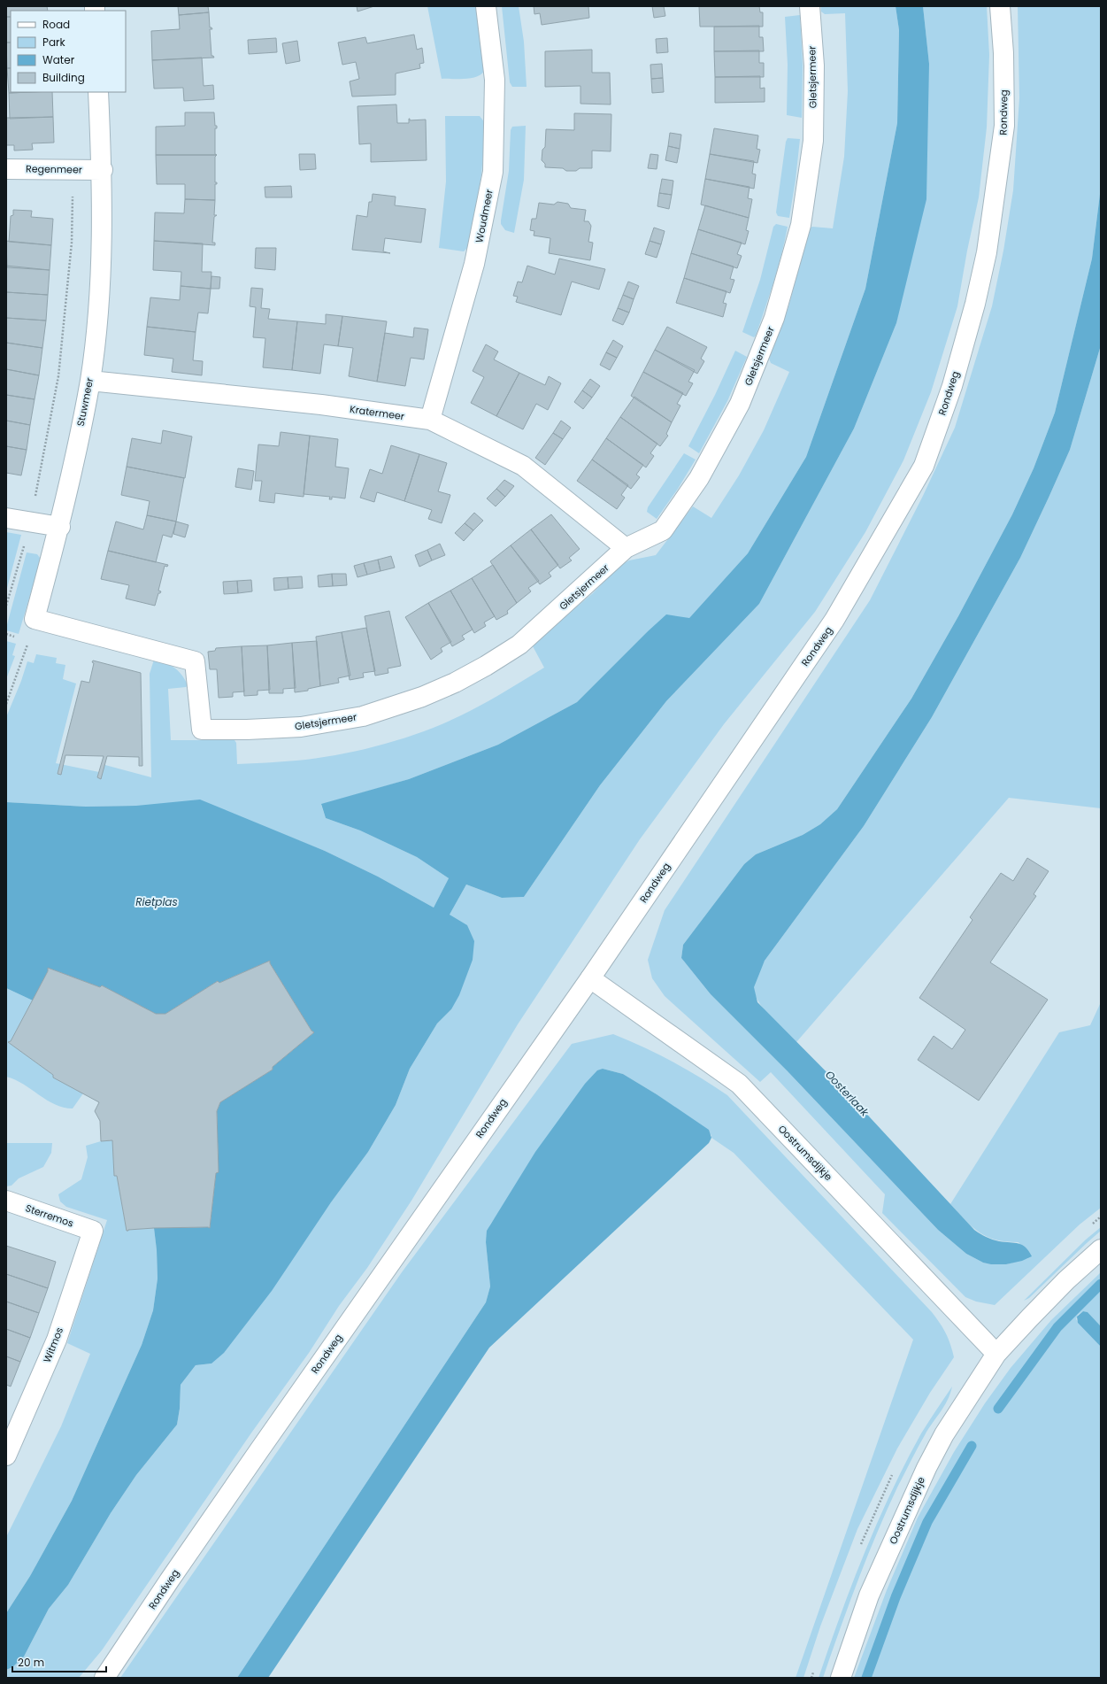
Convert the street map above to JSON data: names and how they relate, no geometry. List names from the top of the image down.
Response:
{
  "streets": {
    "street": [
      "Gletsjermeer",
      "Rondweg",
      "Regenmeer",
      "Woudmeer",
      "Stuwmeer",
      "Kratermeer",
      "Oostrumsdijkje",
      "Sterremos",
      "Witmos"
    ]
  },
  "crossings": [
    ["Gletsjermeer", "Stuwmeer"],
    ["Gletsjermeer", "Kratermeer"],
    ["Rondweg", "Oostrumsdijkje"],
    ["Regenmeer", "Stuwmeer"],
    ["Woudmeer", "Kratermeer"],
    ["Stuwmeer", "Kratermeer"],
    ["Sterremos", "Witmos"]
  ],
  "water": ["Rietplas", "Oosterlaak"],
  "legend": [
    "Road",
    "Park",
    "Water",
    "Building"
  ],
  "scale_bar": "20 m"
}
